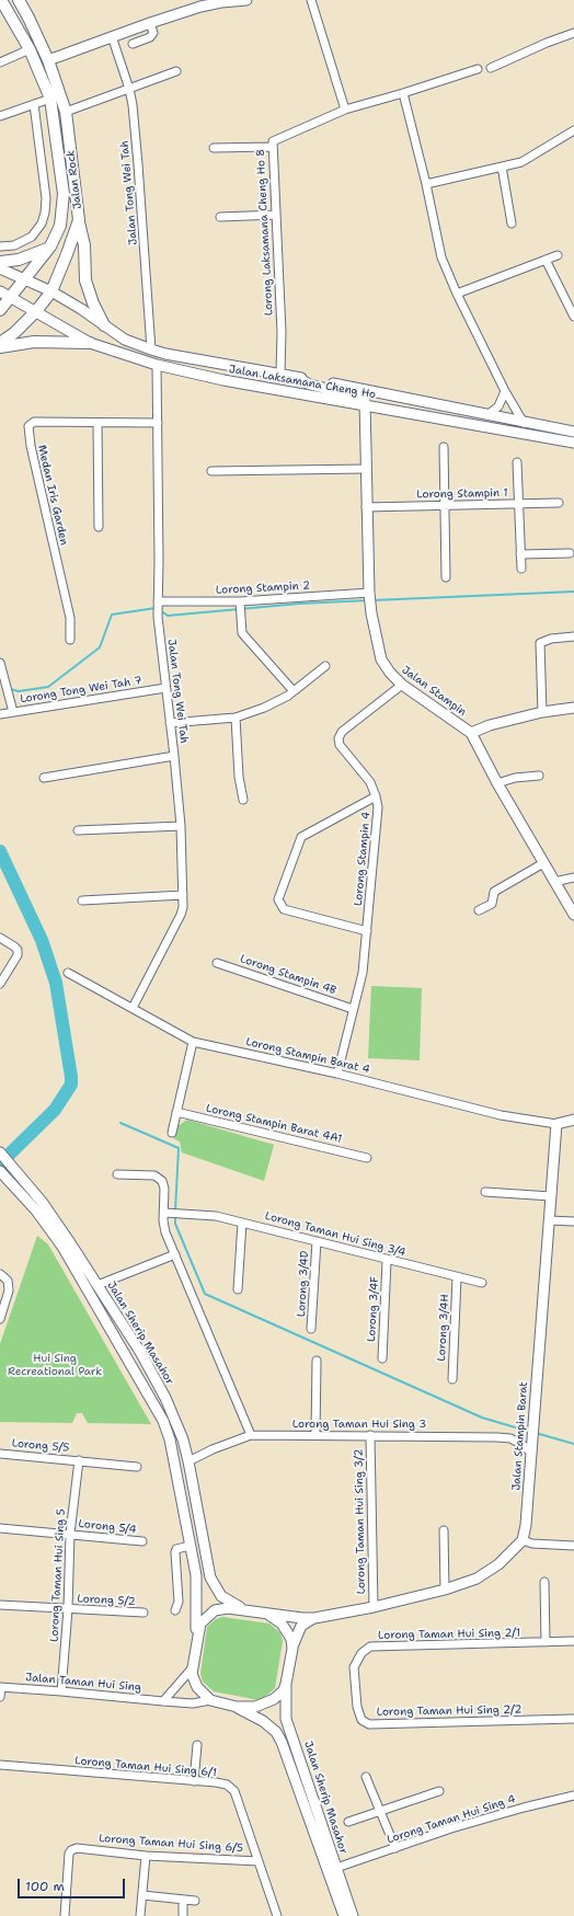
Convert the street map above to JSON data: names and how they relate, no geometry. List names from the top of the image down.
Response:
{
  "streets": {
    "main road": [
      "Jalan Rock",
      "Jalan Laksamana Cheng Ho",
      "Jalan Stampin",
      "Jalan Sherip Masahor",
      "Jalan Stampin Barat"
    ],
    "street": [
      "Jalan Tong Wei Tah",
      "Lorong Laksamana Cheng Ho 8",
      "Lorong Stampin 1",
      "Medan Iris Garden",
      "Lorong Stampin 2",
      "Lorong Tong Wei Tah 7",
      "Lorong Stampin 4",
      "Lorong Stampin 4B",
      "Lorong Stampin Barat 4",
      "Lorong Stampin Barat 4A1",
      "Lorong Taman Hui Sing 3/4",
      "Lorong 3/4D",
      "Lorong 3/4F",
      "Lorong 3/4H",
      "Lorong Taman Hui Sing 3",
      "Lorong 5/5",
      "Lorong Taman Hui Sing 3/2",
      "Lorong 5/4",
      "Lorong Taman Hui Sing 5",
      "Lorong 5/2",
      "Lorong Taman Hui Sing 2/1",
      "Jalan Taman Hui Sing",
      "Lorong Taman Hui Sing 2/2",
      "Lorong Taman Hui Sing 6/1",
      "Lorong Taman Hui Sing 4",
      "Lorong Taman Hui Sing 6/5"
    ]
  },
  "crossings": [
    ["Jalan Rock", "Jalan Laksamana Cheng Ho"],
    ["Jalan Tong Wei Tah", "Jalan Laksamana Cheng Ho"],
    ["Jalan Tong Wei Tah", "Medan Iris Garden"],
    ["Jalan Tong Wei Tah", "Lorong Stampin 2"],
    ["Jalan Tong Wei Tah", "Lorong Tong Wei Tah 7"],
    ["Jalan Tong Wei Tah", "Lorong Stampin Barat 4"],
    ["Lorong Laksamana Cheng Ho 8", "Jalan Laksamana Cheng Ho"],
    ["Jalan Laksamana Cheng Ho", "Jalan Stampin"],
    ["Lorong Stampin 1", "Jalan Stampin"],
    ["Lorong Stampin 2", "Jalan Stampin"],
    ["Jalan Stampin", "Lorong Stampin 4"],
    ["Lorong Stampin 4", "Lorong Stampin 4B"],
    ["Lorong Stampin 4", "Lorong Stampin Barat 4"],
    ["Lorong Stampin Barat 4", "Jalan Stampin Barat"],
    ["Lorong Taman Hui Sing 3/4", "Lorong 3/4D"],
    ["Lorong Taman Hui Sing 3/4", "Lorong 3/4F"],
    ["Lorong Taman Hui Sing 3/4", "Lorong 3/4H"],
    ["Jalan Sherip Masahor", "Lorong Taman Hui Sing 3"],
    ["Jalan Sherip Masahor", "Jalan Taman Hui Sing"],
    ["Jalan Sherip Masahor", "Lorong Taman Hui Sing 4"],
    ["Lorong Taman Hui Sing 3", "Jalan Stampin Barat"],
    ["Lorong Taman Hui Sing 3", "Lorong Taman Hui Sing 3/2"],
    ["Lorong 5/5", "Lorong Taman Hui Sing 5"],
    ["Lorong 5/4", "Lorong Taman Hui Sing 5"],
    ["Lorong Taman Hui Sing 5", "Lorong 5/2"],
    ["Lorong Taman Hui Sing 5", "Jalan Taman Hui Sing"],
    ["Lorong Taman Hui Sing 2/1", "Lorong Taman Hui Sing 2/2"],
    ["Lorong Taman Hui Sing 6/1", "Lorong Taman Hui Sing 6/5"]
  ],
  "parks": ["Hui Sing Recreational Park"],
  "scale_bar": "100 m"
}
